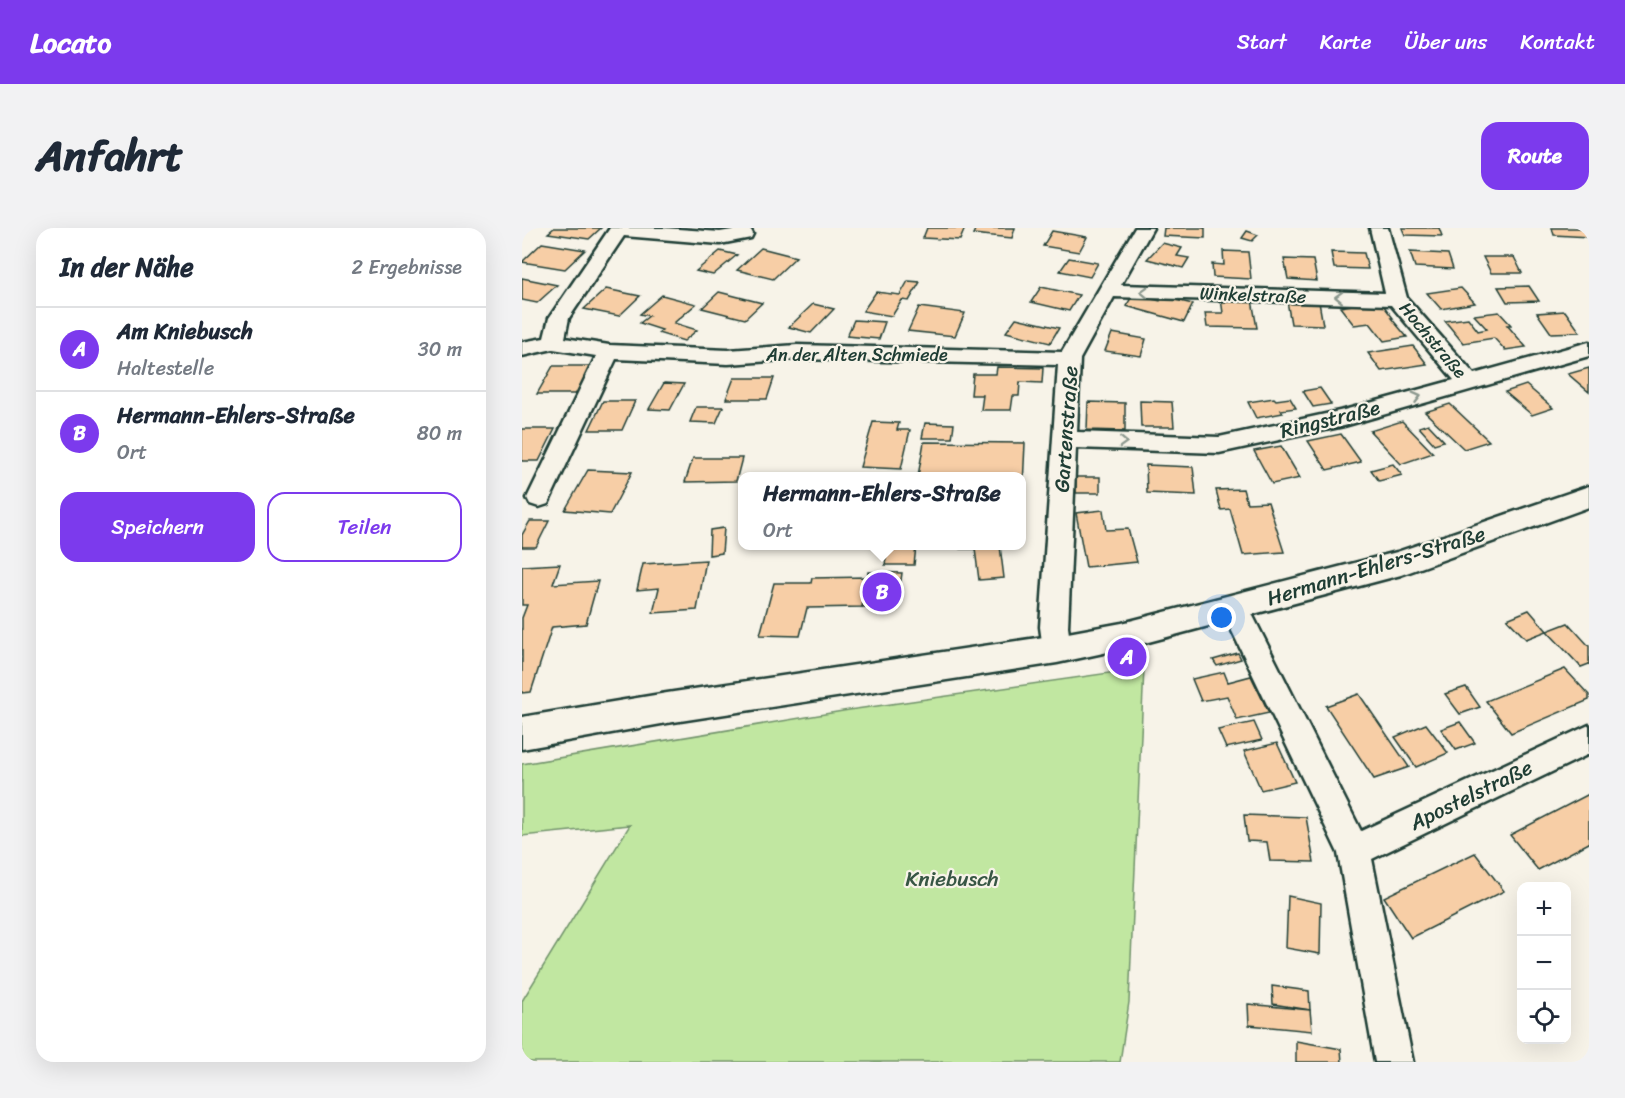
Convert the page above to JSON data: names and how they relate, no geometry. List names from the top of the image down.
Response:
{
  "streets": {
    "street": [
      "Winkelstraße",
      "Hochstraße",
      "An der Alten Schmiede",
      "Ringstraße",
      "Gartenstraße",
      "Hermann-Ehlers-Straße",
      "Apostelstraße"
    ]
  },
  "crossings": [
    ["Winkelstraße", "Hochstraße"],
    ["Winkelstraße", "Gartenstraße"],
    ["Hochstraße", "Ringstraße"],
    ["An der Alten Schmiede", "Gartenstraße"],
    ["Ringstraße", "Gartenstraße"],
    ["Gartenstraße", "Hermann-Ehlers-Straße"]
  ],
  "one_way": ["Winkelstraße", "Ringstraße"],
  "parks": ["Kniebusch"],
  "page": {
    "header": "Locato",
    "nav": [
      "Start",
      "Karte",
      "Über uns",
      "Kontakt"
    ],
    "title": "Anfahrt",
    "buttons": [
      "Route",
      ["Speichern", "Teilen"]
    ],
    "heading": ["In der Nähe", "2 Ergebnisse"],
    "list": [
      {
        "mark": "A",
        "name": "Am Kniebusch",
        "note": "Haltestelle",
        "value": "30 m"
      },
      {
        "mark": "B",
        "name": "Hermann-Ehlers-Straße",
        "note": "Ort",
        "value": "80 m"
      }
    ],
    "popup": ["Hermann-Ehlers-Straße", "Ort"],
    "pins": ["B", "A"],
    "map_buttons": ["+", "−"]
  }
}
